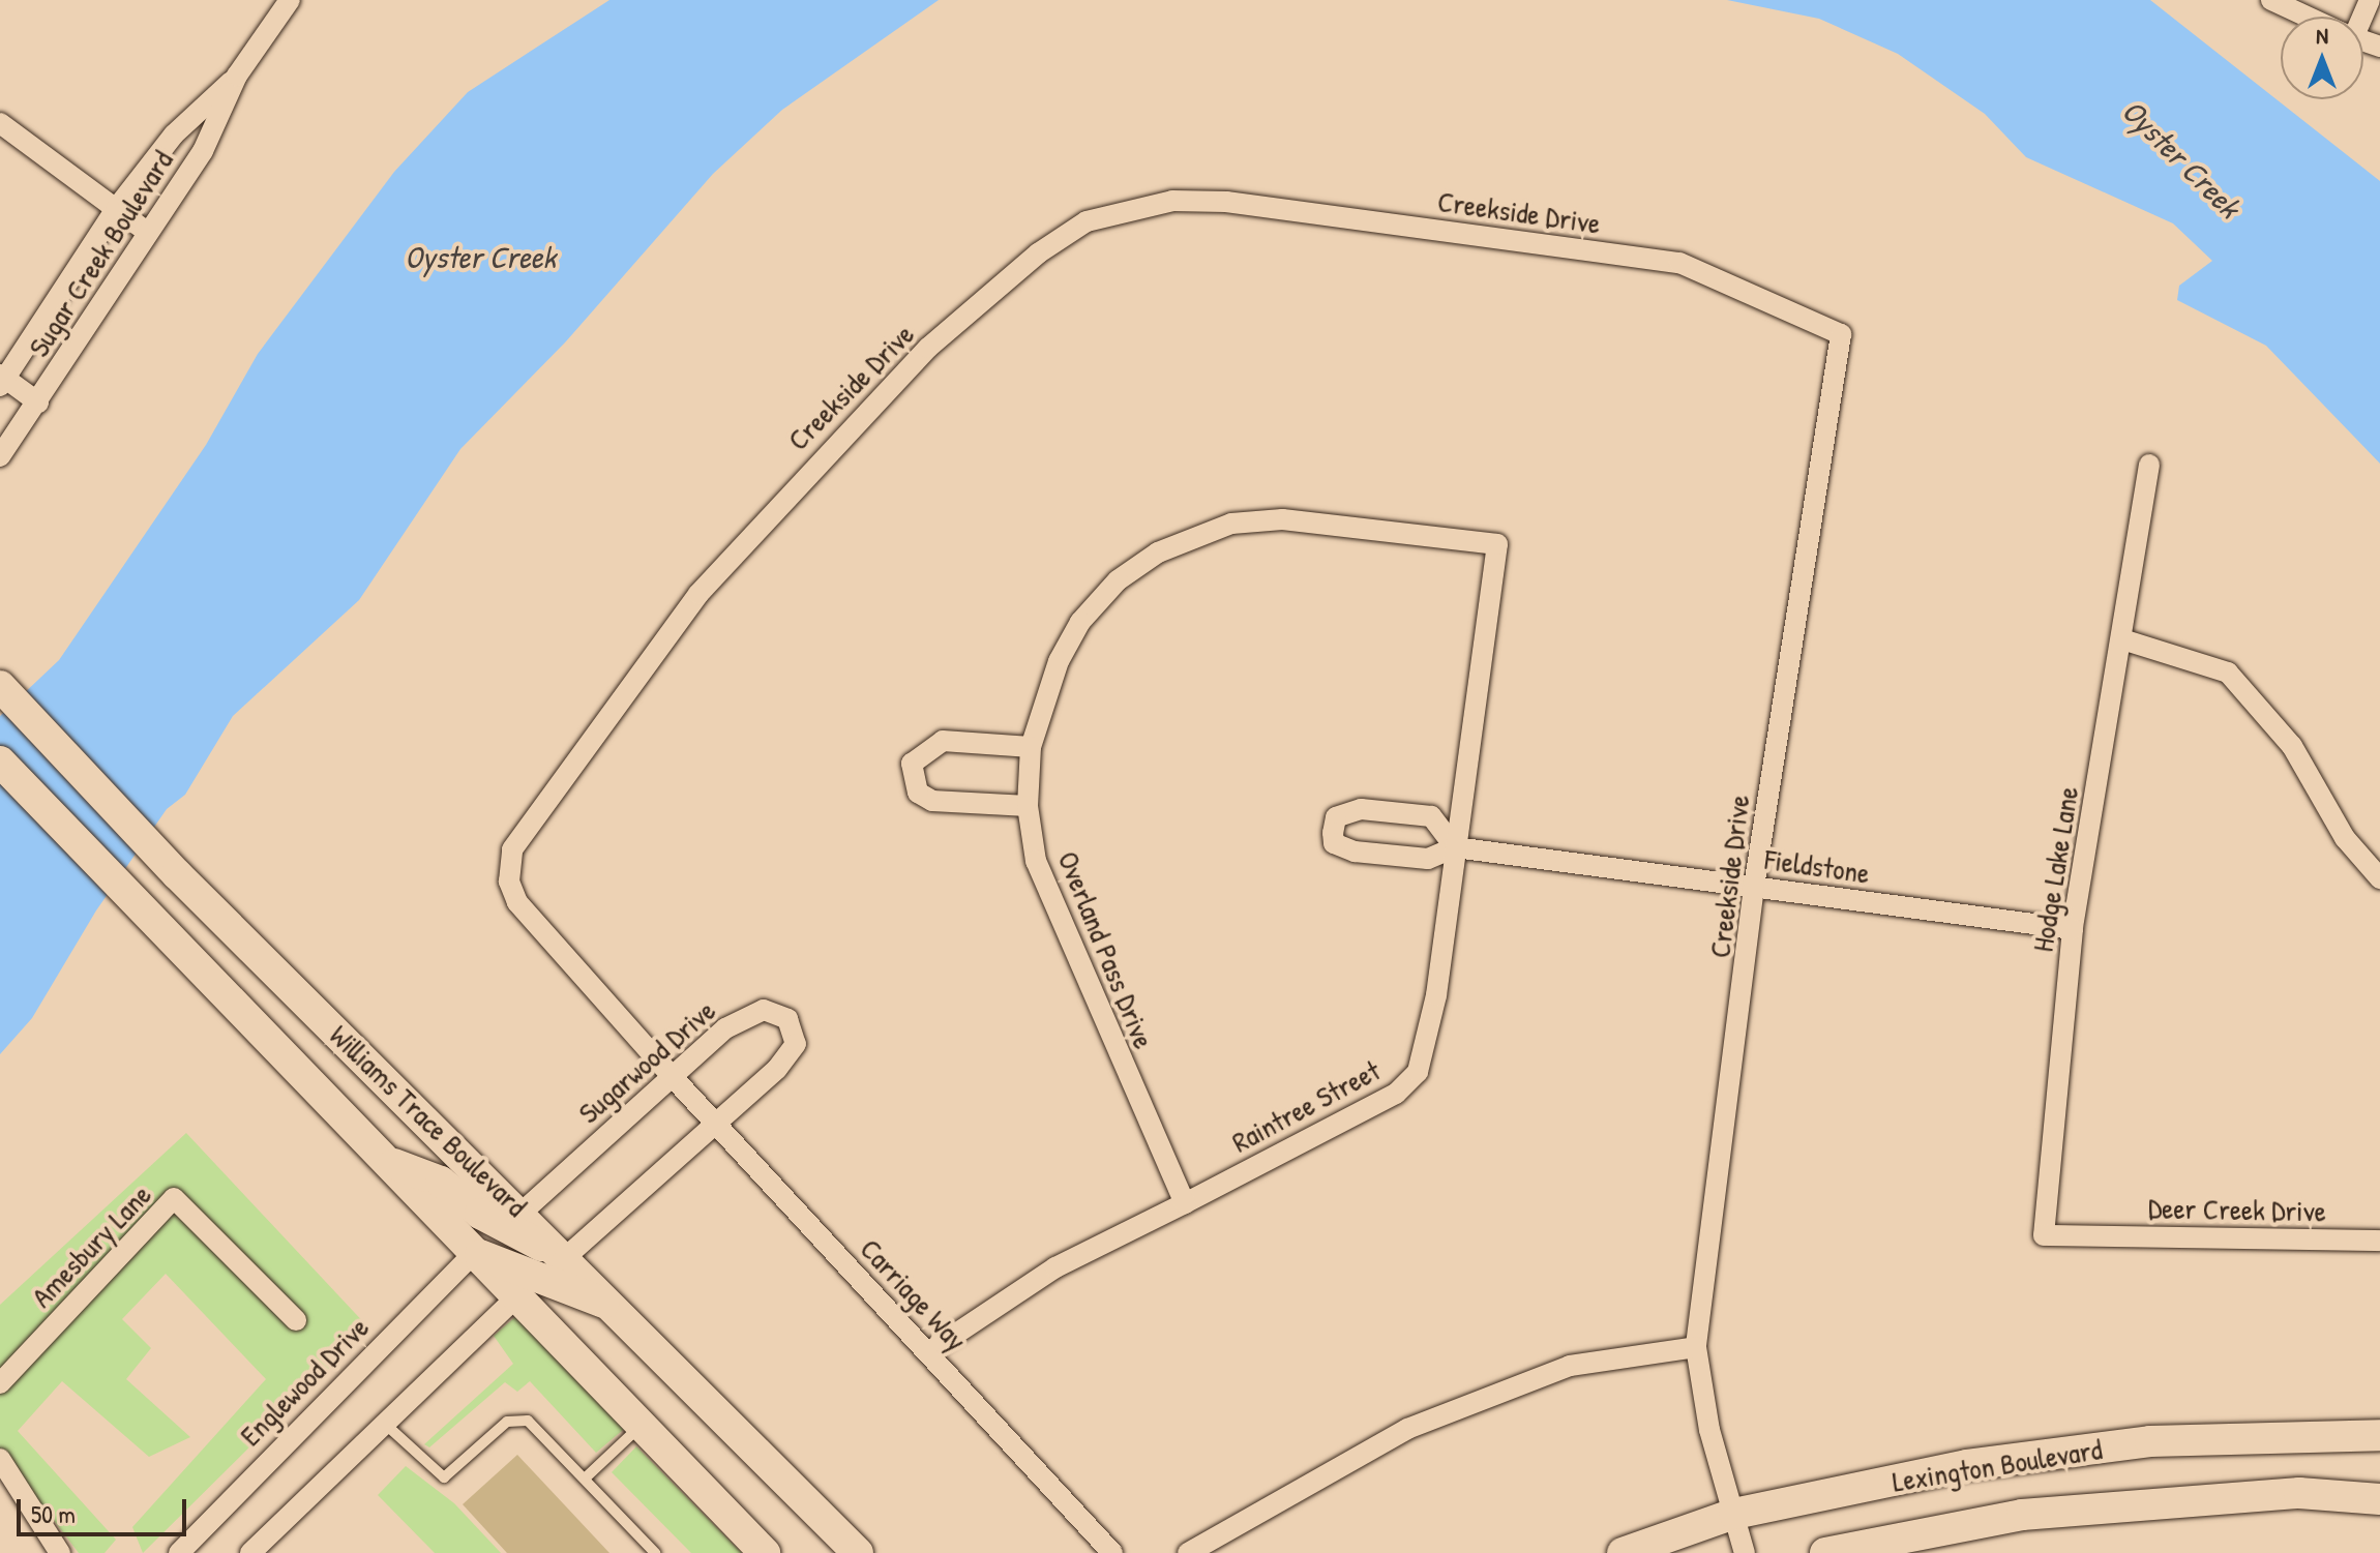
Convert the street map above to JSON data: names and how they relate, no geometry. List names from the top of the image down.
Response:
{
  "streets": {
    "main road": ["Williams Trace Boulevard", "Lexington Boulevard"],
    "street": [
      "Creekside Drive",
      "Sugar Creek Boulevard",
      "Fieldstone",
      "Hodge Lake Lane",
      "Overland Pass Drive",
      "Sugarwood Drive",
      "Raintree Street",
      "Deer Creek Drive",
      "Amesbury Lane",
      "Carriage Way",
      "Englewood Drive"
    ]
  },
  "crossings": [
    ["Creekside Drive", "Fieldstone"],
    ["Creekside Drive", "Sugarwood Drive"],
    ["Creekside Drive", "Carriage Way"],
    ["Creekside Drive", "Lexington Boulevard"],
    ["Fieldstone", "Hodge Lake Lane"],
    ["Fieldstone", "Raintree Street"],
    ["Hodge Lake Lane", "Deer Creek Drive"],
    ["Overland Pass Drive", "Raintree Street"],
    ["Sugarwood Drive", "Williams Trace Boulevard"],
    ["Sugarwood Drive", "Carriage Way"],
    ["Raintree Street", "Carriage Way"],
    ["Williams Trace Boulevard", "Englewood Drive"]
  ],
  "water": ["Oyster Creek"],
  "scale_bar": "50 m",
  "north": "top"
}
